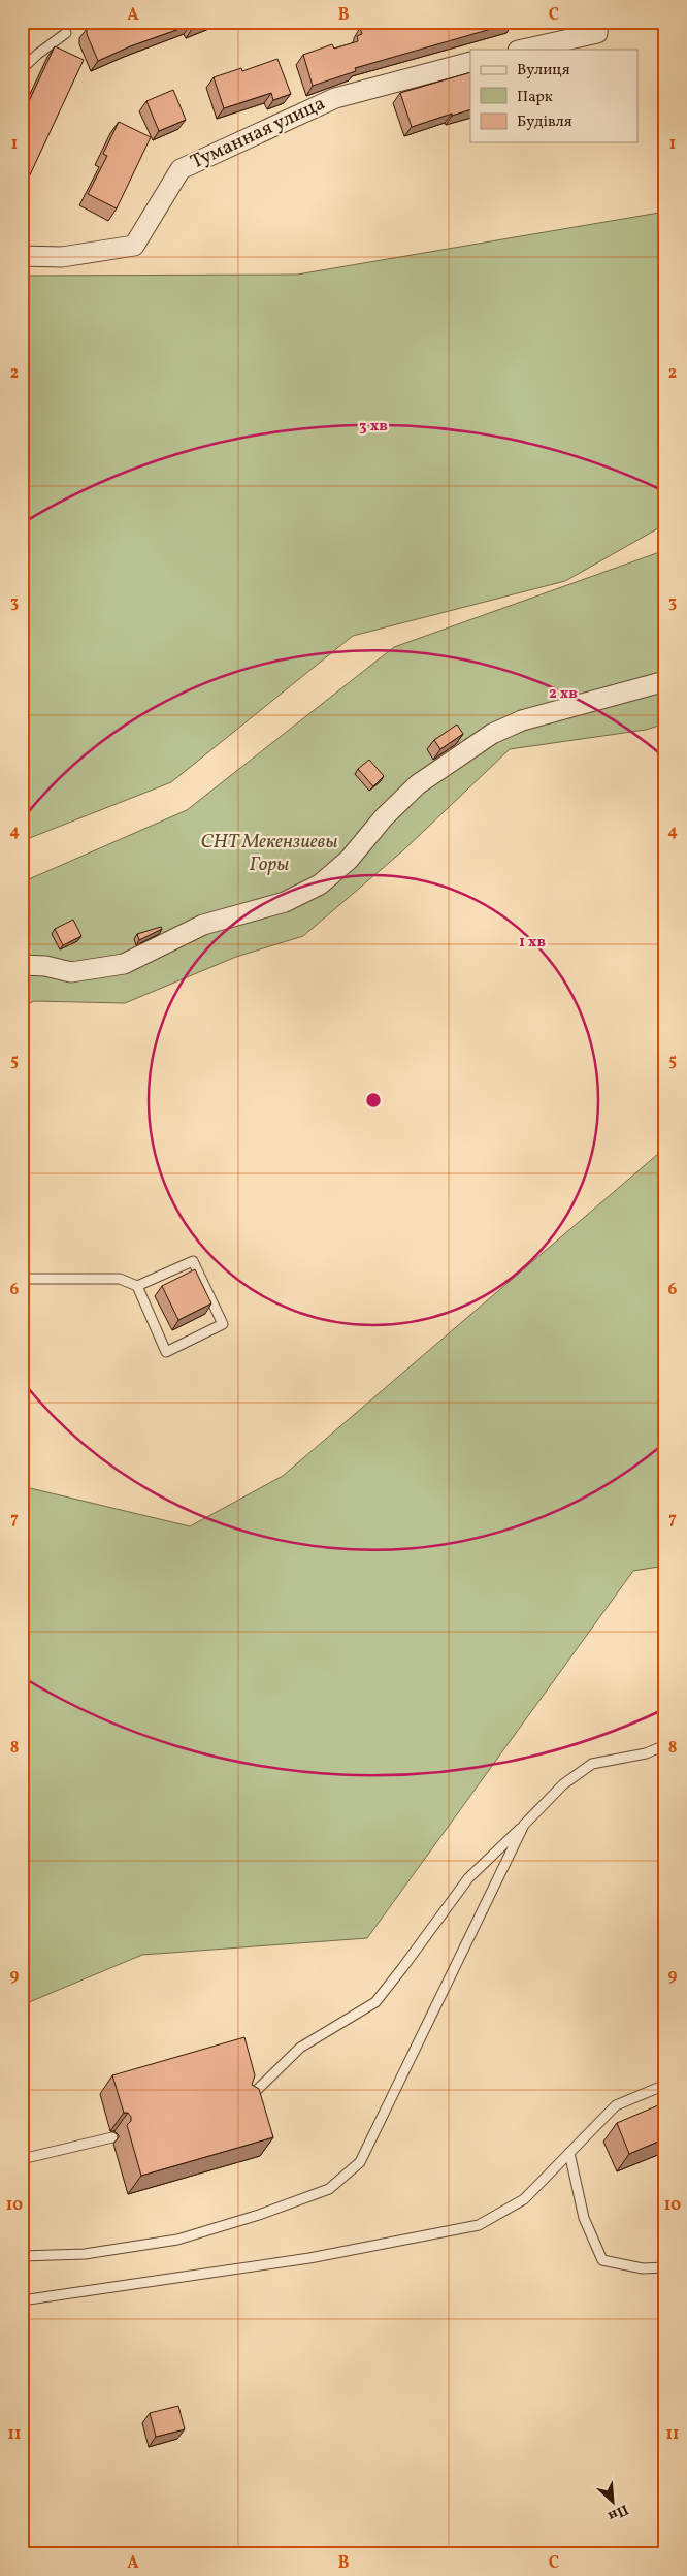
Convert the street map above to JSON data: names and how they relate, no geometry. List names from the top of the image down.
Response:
{
  "streets": {
    "street": ["Туманная улица"]
  },
  "parks": ["СНТ Мекензиевы Горы"],
  "legend": ["Вулиця", "Парк", "Будівля"],
  "north": "bottom right",
  "grid": {
    "columns": ["A", "B", "C"],
    "rows": [
      "1",
      "2",
      "3",
      "4",
      "5",
      "6",
      "7",
      "8",
      "9",
      "10",
      "11"
    ]
  },
  "rings": ["3 хв", "2 хв", "1 хв"]
}
